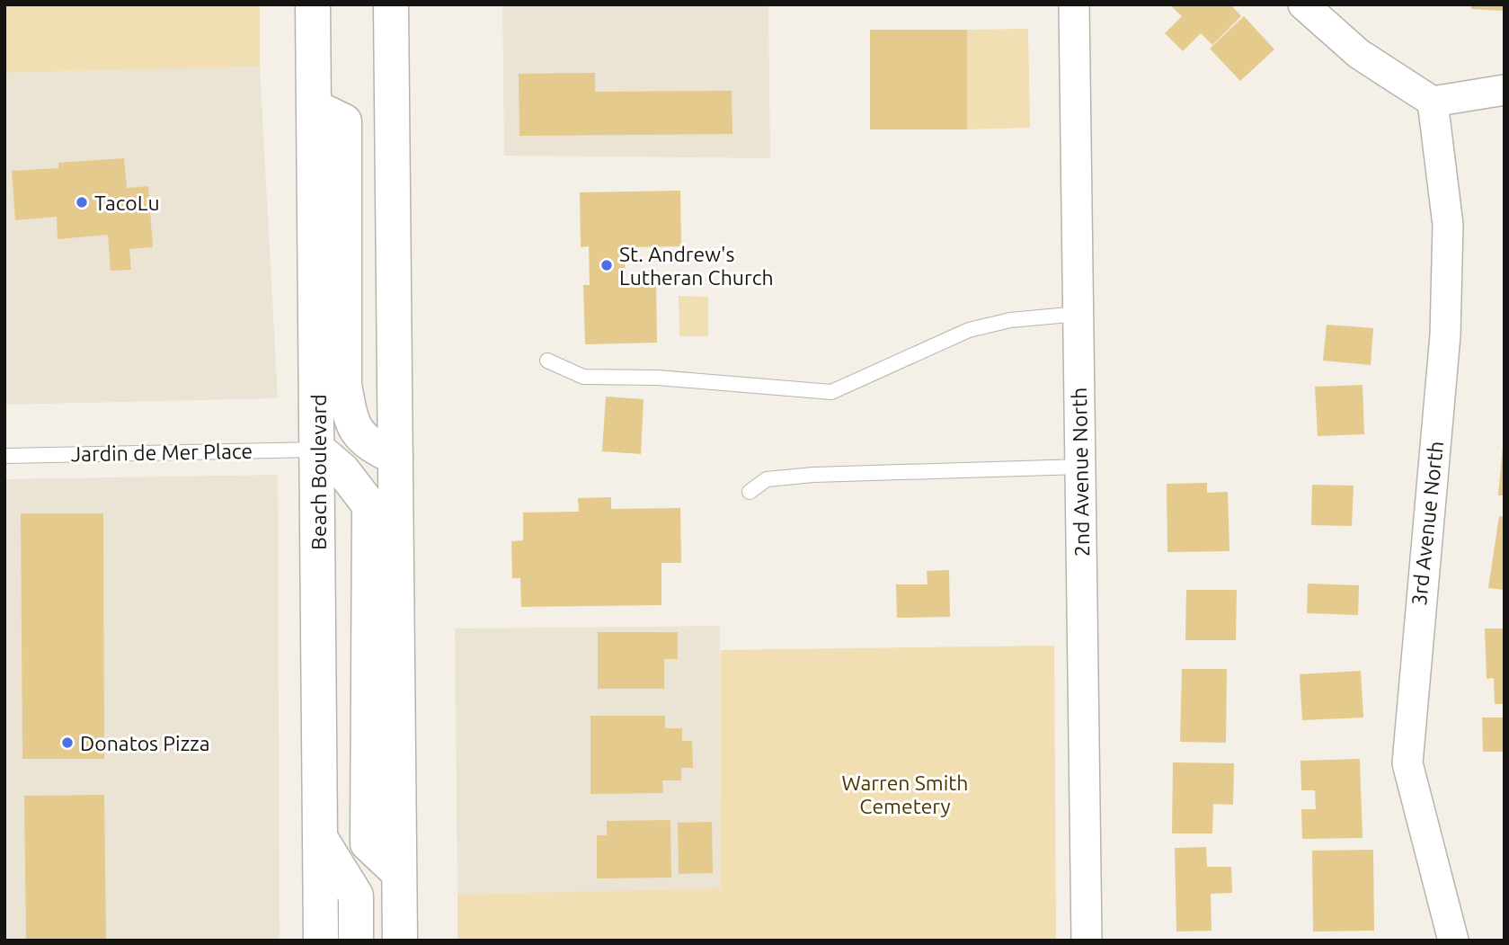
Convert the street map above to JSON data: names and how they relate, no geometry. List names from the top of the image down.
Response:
{
  "streets": {
    "highway": ["Beach Boulevard"],
    "street": ["2nd Avenue North", "3rd Avenue North"],
    "lane": ["Jardin de Mer Place"]
  },
  "crossings": [
    ["Jardin de Mer Place", "Beach Boulevard"]
  ],
  "parks": ["Warren Smith Cemetery"],
  "places": ["TacoLu", "St. Andrew's Lutheran Church", "Donatos Pizza"]
}
